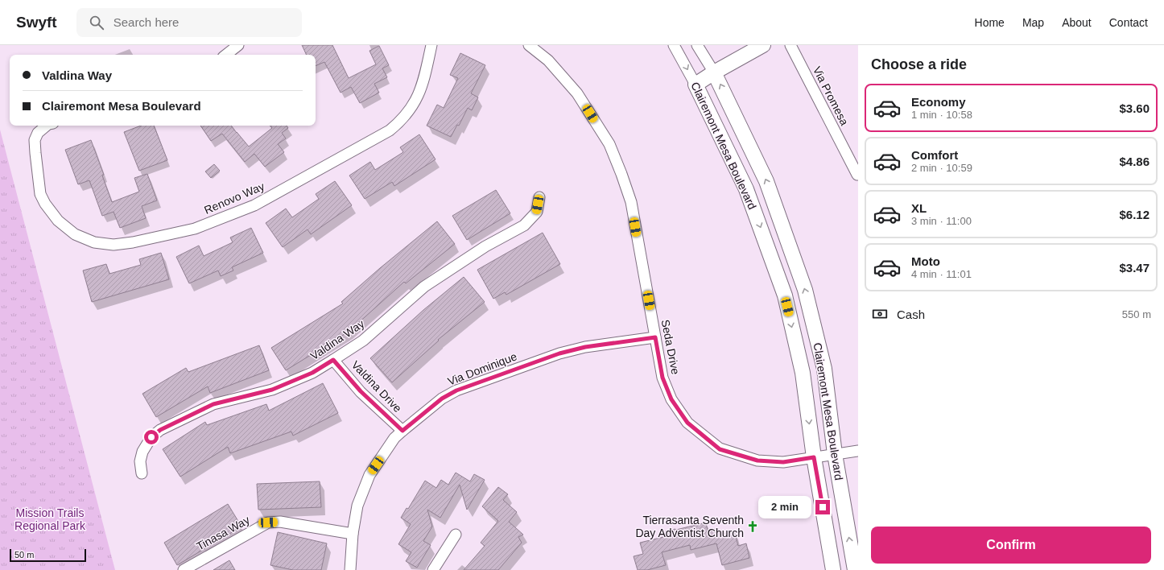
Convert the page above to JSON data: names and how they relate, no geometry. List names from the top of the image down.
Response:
{
  "streets": {
    "street": [
      "Via Promesa",
      "Clairemont Mesa Boulevard",
      "Renovo Way",
      "Valdina Way",
      "Seda Drive",
      "Via Dominique",
      "Valdina Drive",
      "Tinasa Way"
    ]
  },
  "crossings": [
    ["Clairemont Mesa Boulevard", "Seda Drive"],
    ["Valdina Way", "Valdina Drive"],
    ["Seda Drive", "Via Dominique"],
    ["Via Dominique", "Valdina Drive"],
    ["Via Dominique", "Tinasa Way"]
  ],
  "parks": ["Mission Trails Regional Park"],
  "places": {
    "church": ["Tierrasanta Seventh Day Adventist Church"]
  },
  "scale_bar": "50 m",
  "page": {
    "header": "Swyft",
    "search": "Search here",
    "nav": [
      "Home",
      "Map",
      "About",
      "Contact"
    ],
    "heading": "Choose a ride",
    "banner": ["Valdina Way", "Clairemont Mesa Boulevard"],
    "list": [
      {
        "name": "Economy",
        "note": "1 min · 10:58",
        "value": "$3.60"
      },
      {
        "name": "Comfort",
        "note": "2 min · 10:59",
        "value": "$4.86"
      },
      {
        "name": "XL",
        "note": "3 min · 11:00",
        "value": "$6.12"
      },
      {
        "name": "Moto",
        "note": "4 min · 11:01",
        "value": "$3.47"
      }
    ],
    "pay": ["Cash", "550 m"],
    "bubble": "2 min",
    "buttons": "Confirm",
    "scale": "50 m"
  }
}
